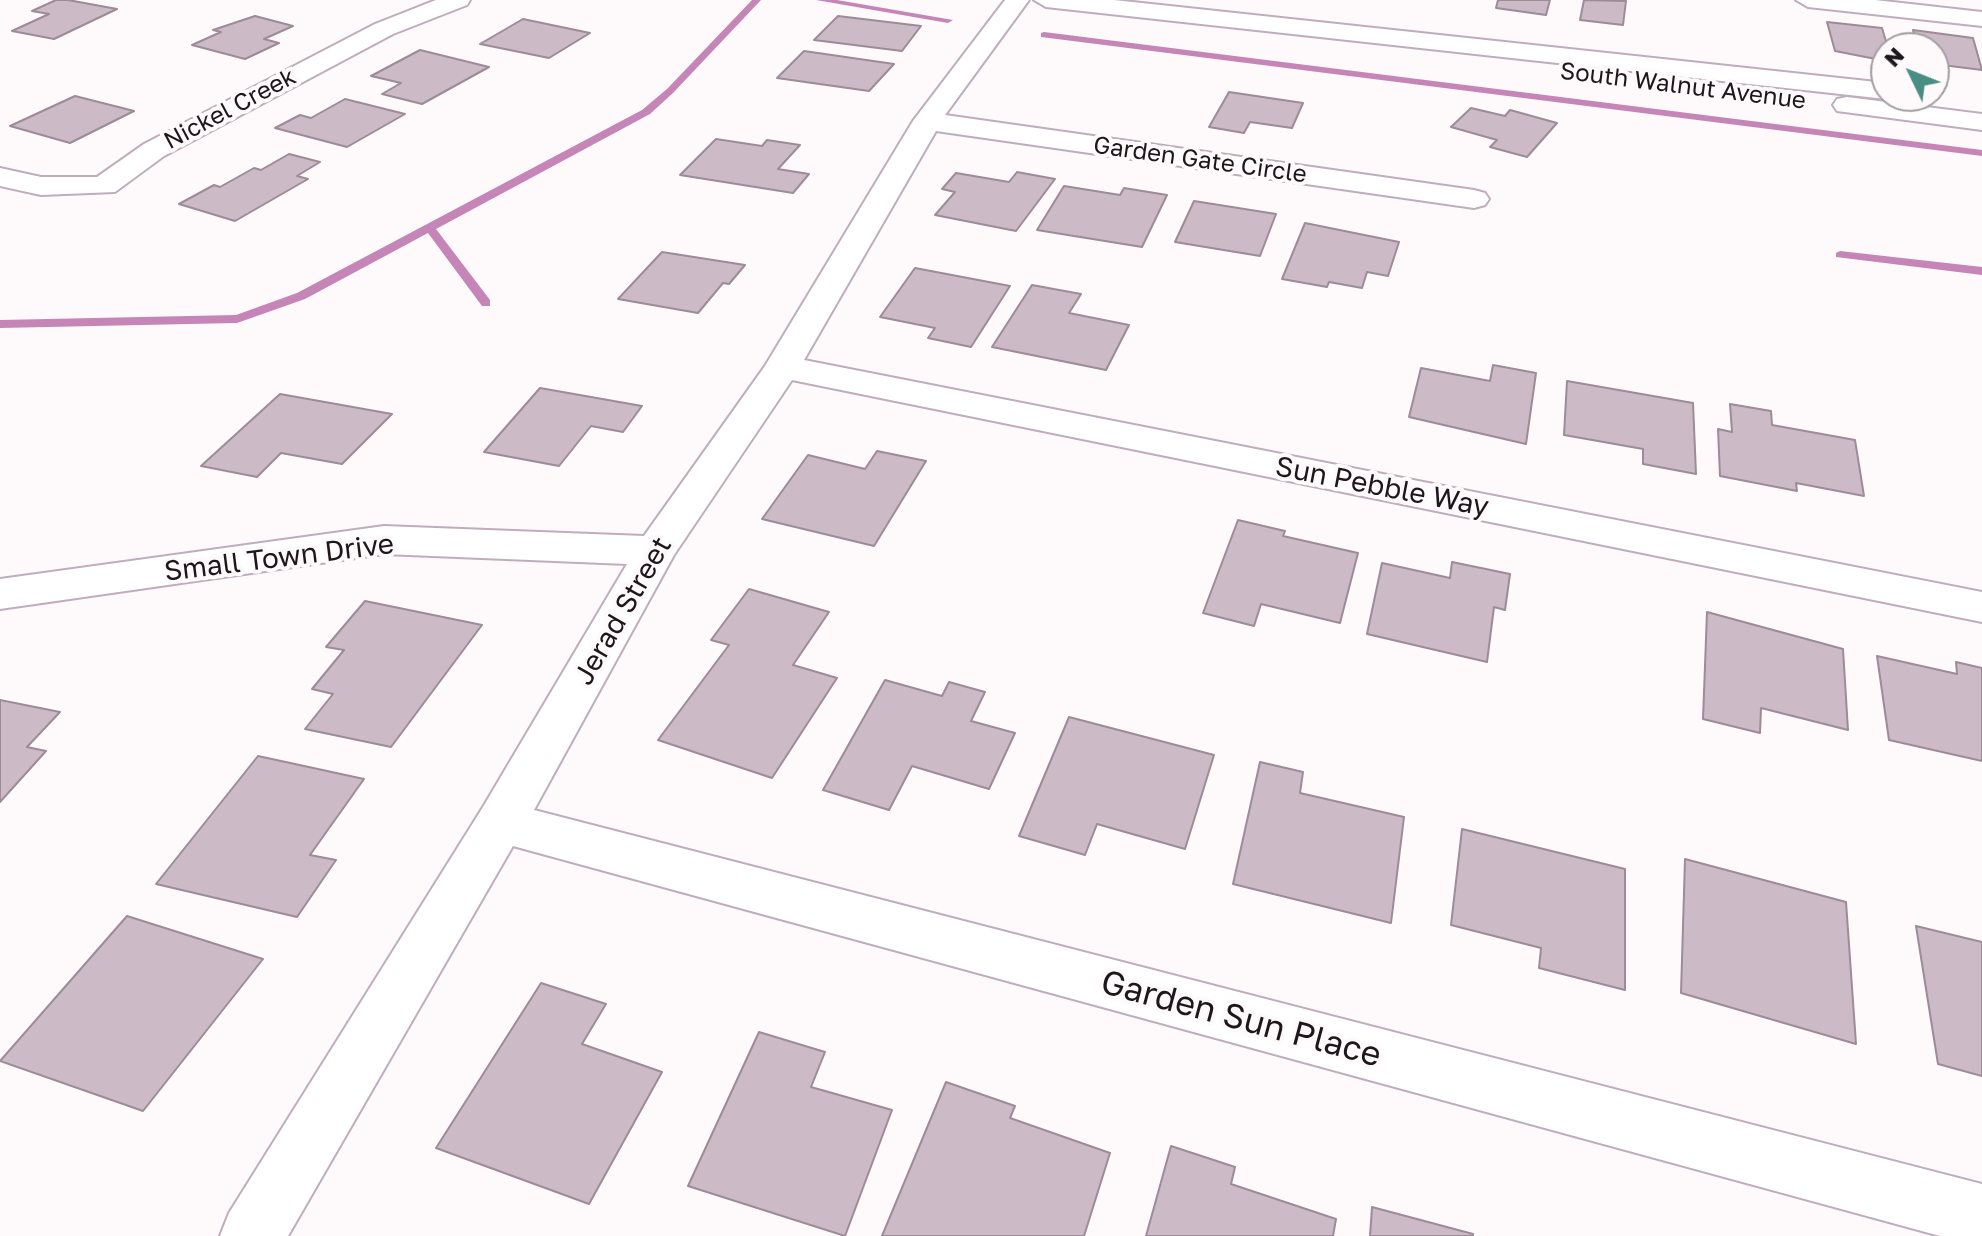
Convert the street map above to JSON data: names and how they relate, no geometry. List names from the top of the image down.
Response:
{
  "streets": {
    "street": [
      "South Walnut Avenue",
      "Nickel Creek",
      "Garden Gate Circle",
      "Sun Pebble Way",
      "Small Town Drive",
      "Jerad Street",
      "Garden Sun Place"
    ]
  },
  "crossings": [
    ["Garden Gate Circle", "Jerad Street"],
    ["Sun Pebble Way", "Jerad Street"],
    ["Small Town Drive", "Jerad Street"],
    ["Jerad Street", "Garden Sun Place"]
  ],
  "north": "top left"
}
